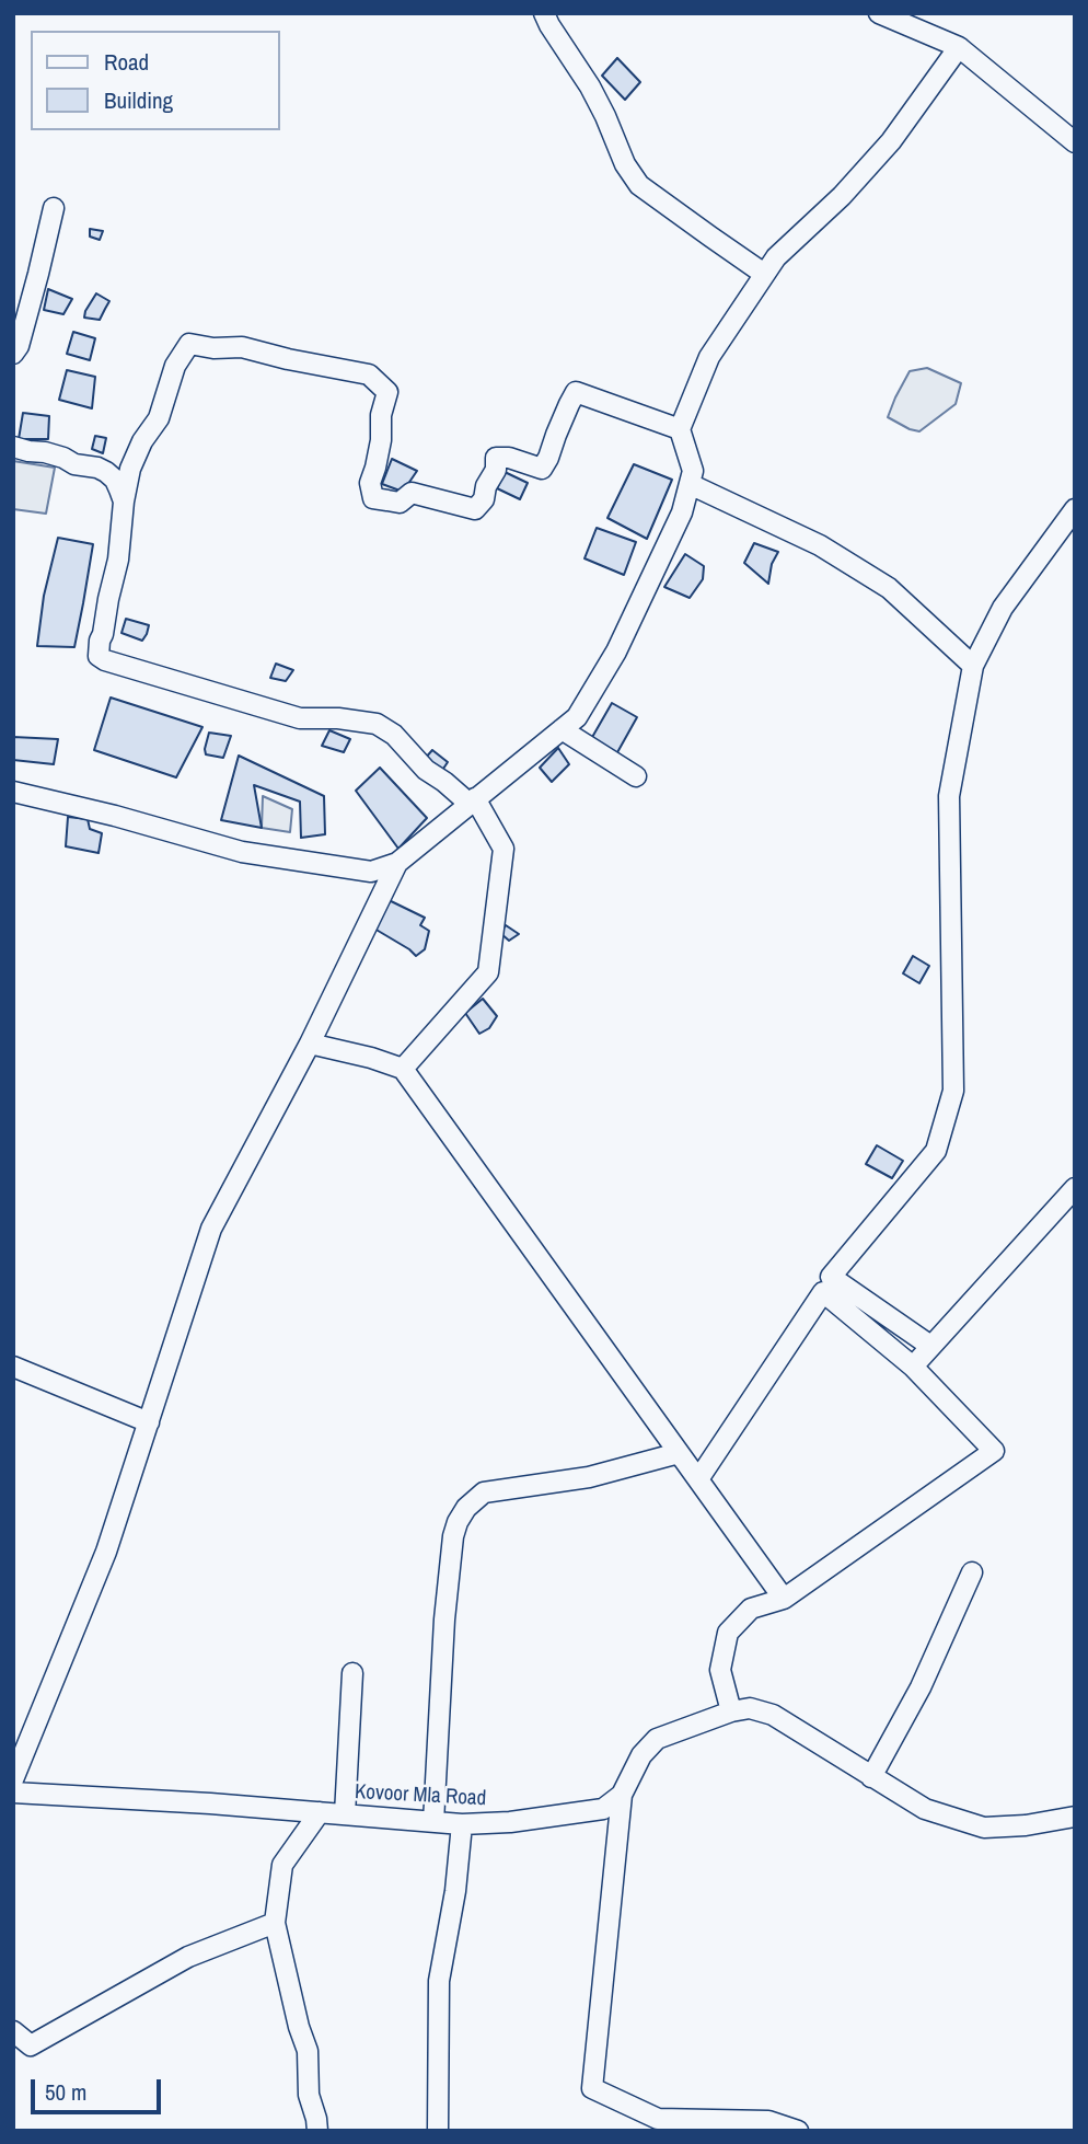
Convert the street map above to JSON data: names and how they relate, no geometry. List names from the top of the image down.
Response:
{
  "streets": {
    "street": ["Kovoor Mla Road"]
  },
  "legend": ["Road", "Building"],
  "scale_bar": "50 m"
}
